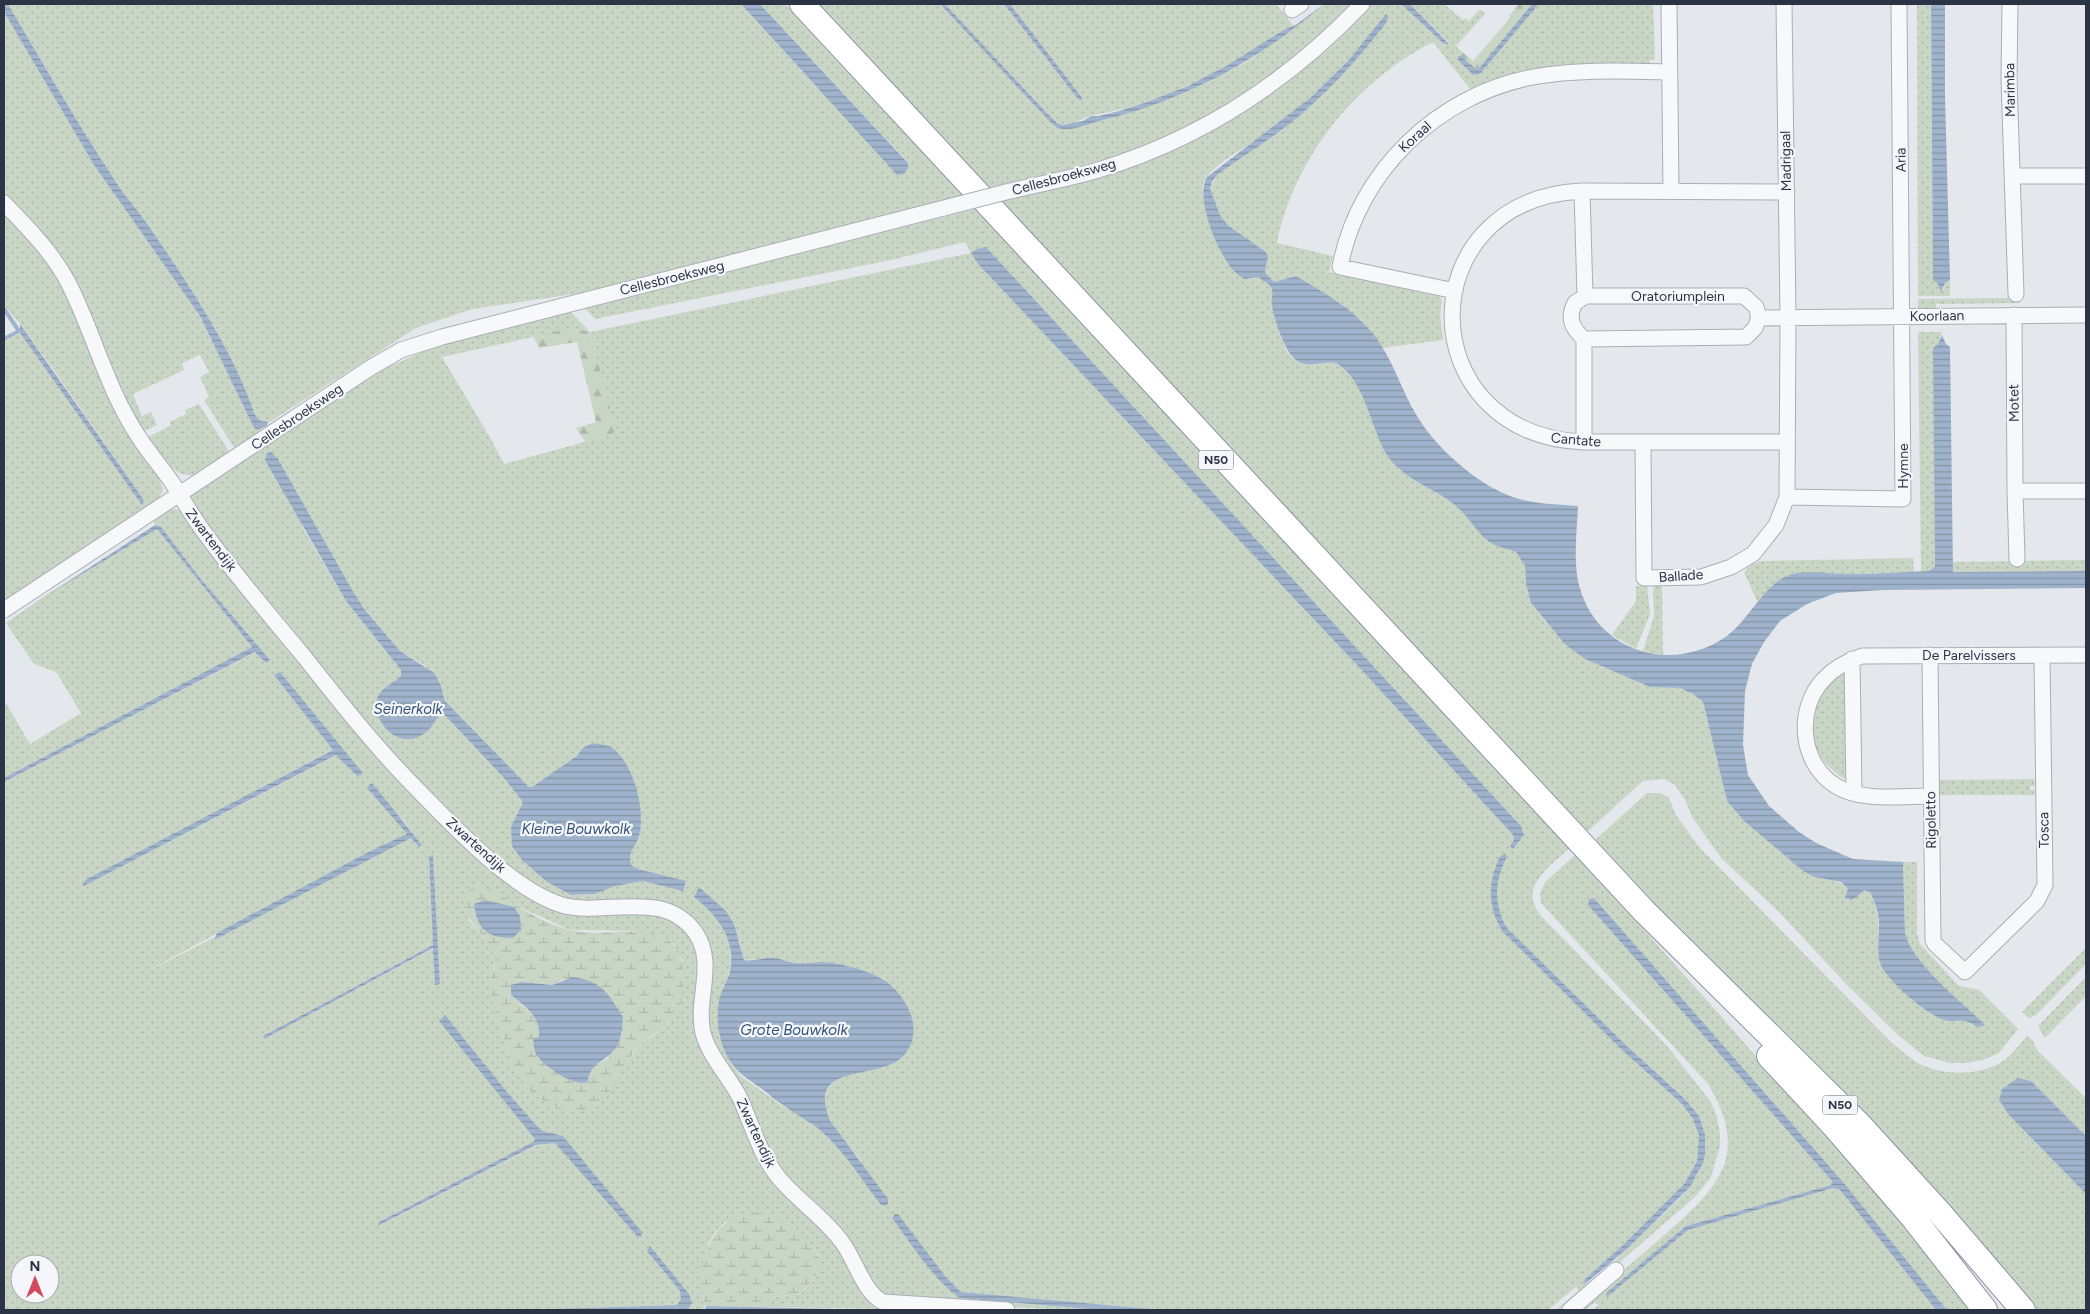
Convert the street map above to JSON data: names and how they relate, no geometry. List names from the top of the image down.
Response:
{
  "streets": {
    "highway": ["N50"],
    "street": [
      "Marimba",
      "Koraal",
      "Aria",
      "Madrigaal",
      "Cellesbroeksweg",
      "Oratoriumplein",
      "Koorlaan",
      "Motet",
      "Cantate",
      "Hymne",
      "Zwartendijk",
      "Ballade",
      "De Parelvissers",
      "Rigoletto",
      "Tosca"
    ]
  },
  "crossings": [
    ["Koraal", "Cantate"],
    ["Aria", "Koorlaan"],
    ["Aria", "Hymne"],
    ["Madrigaal", "Koorlaan"],
    ["Madrigaal", "Cantate"],
    ["Madrigaal", "Ballade"],
    ["Cellesbroeksweg", "Zwartendijk"],
    ["Koorlaan", "Motet"],
    ["Koorlaan", "Hymne"],
    ["Koorlaan", "Ballade"],
    ["Cantate", "Ballade"],
    ["Hymne", "Ballade"],
    ["De Parelvissers", "Rigoletto"],
    ["De Parelvissers", "Tosca"],
    ["Rigoletto", "Tosca"]
  ],
  "water": ["Seinerkolk", "Kleine Bouwkolk", "Grote Bouwkolk"],
  "north": "top"
}
